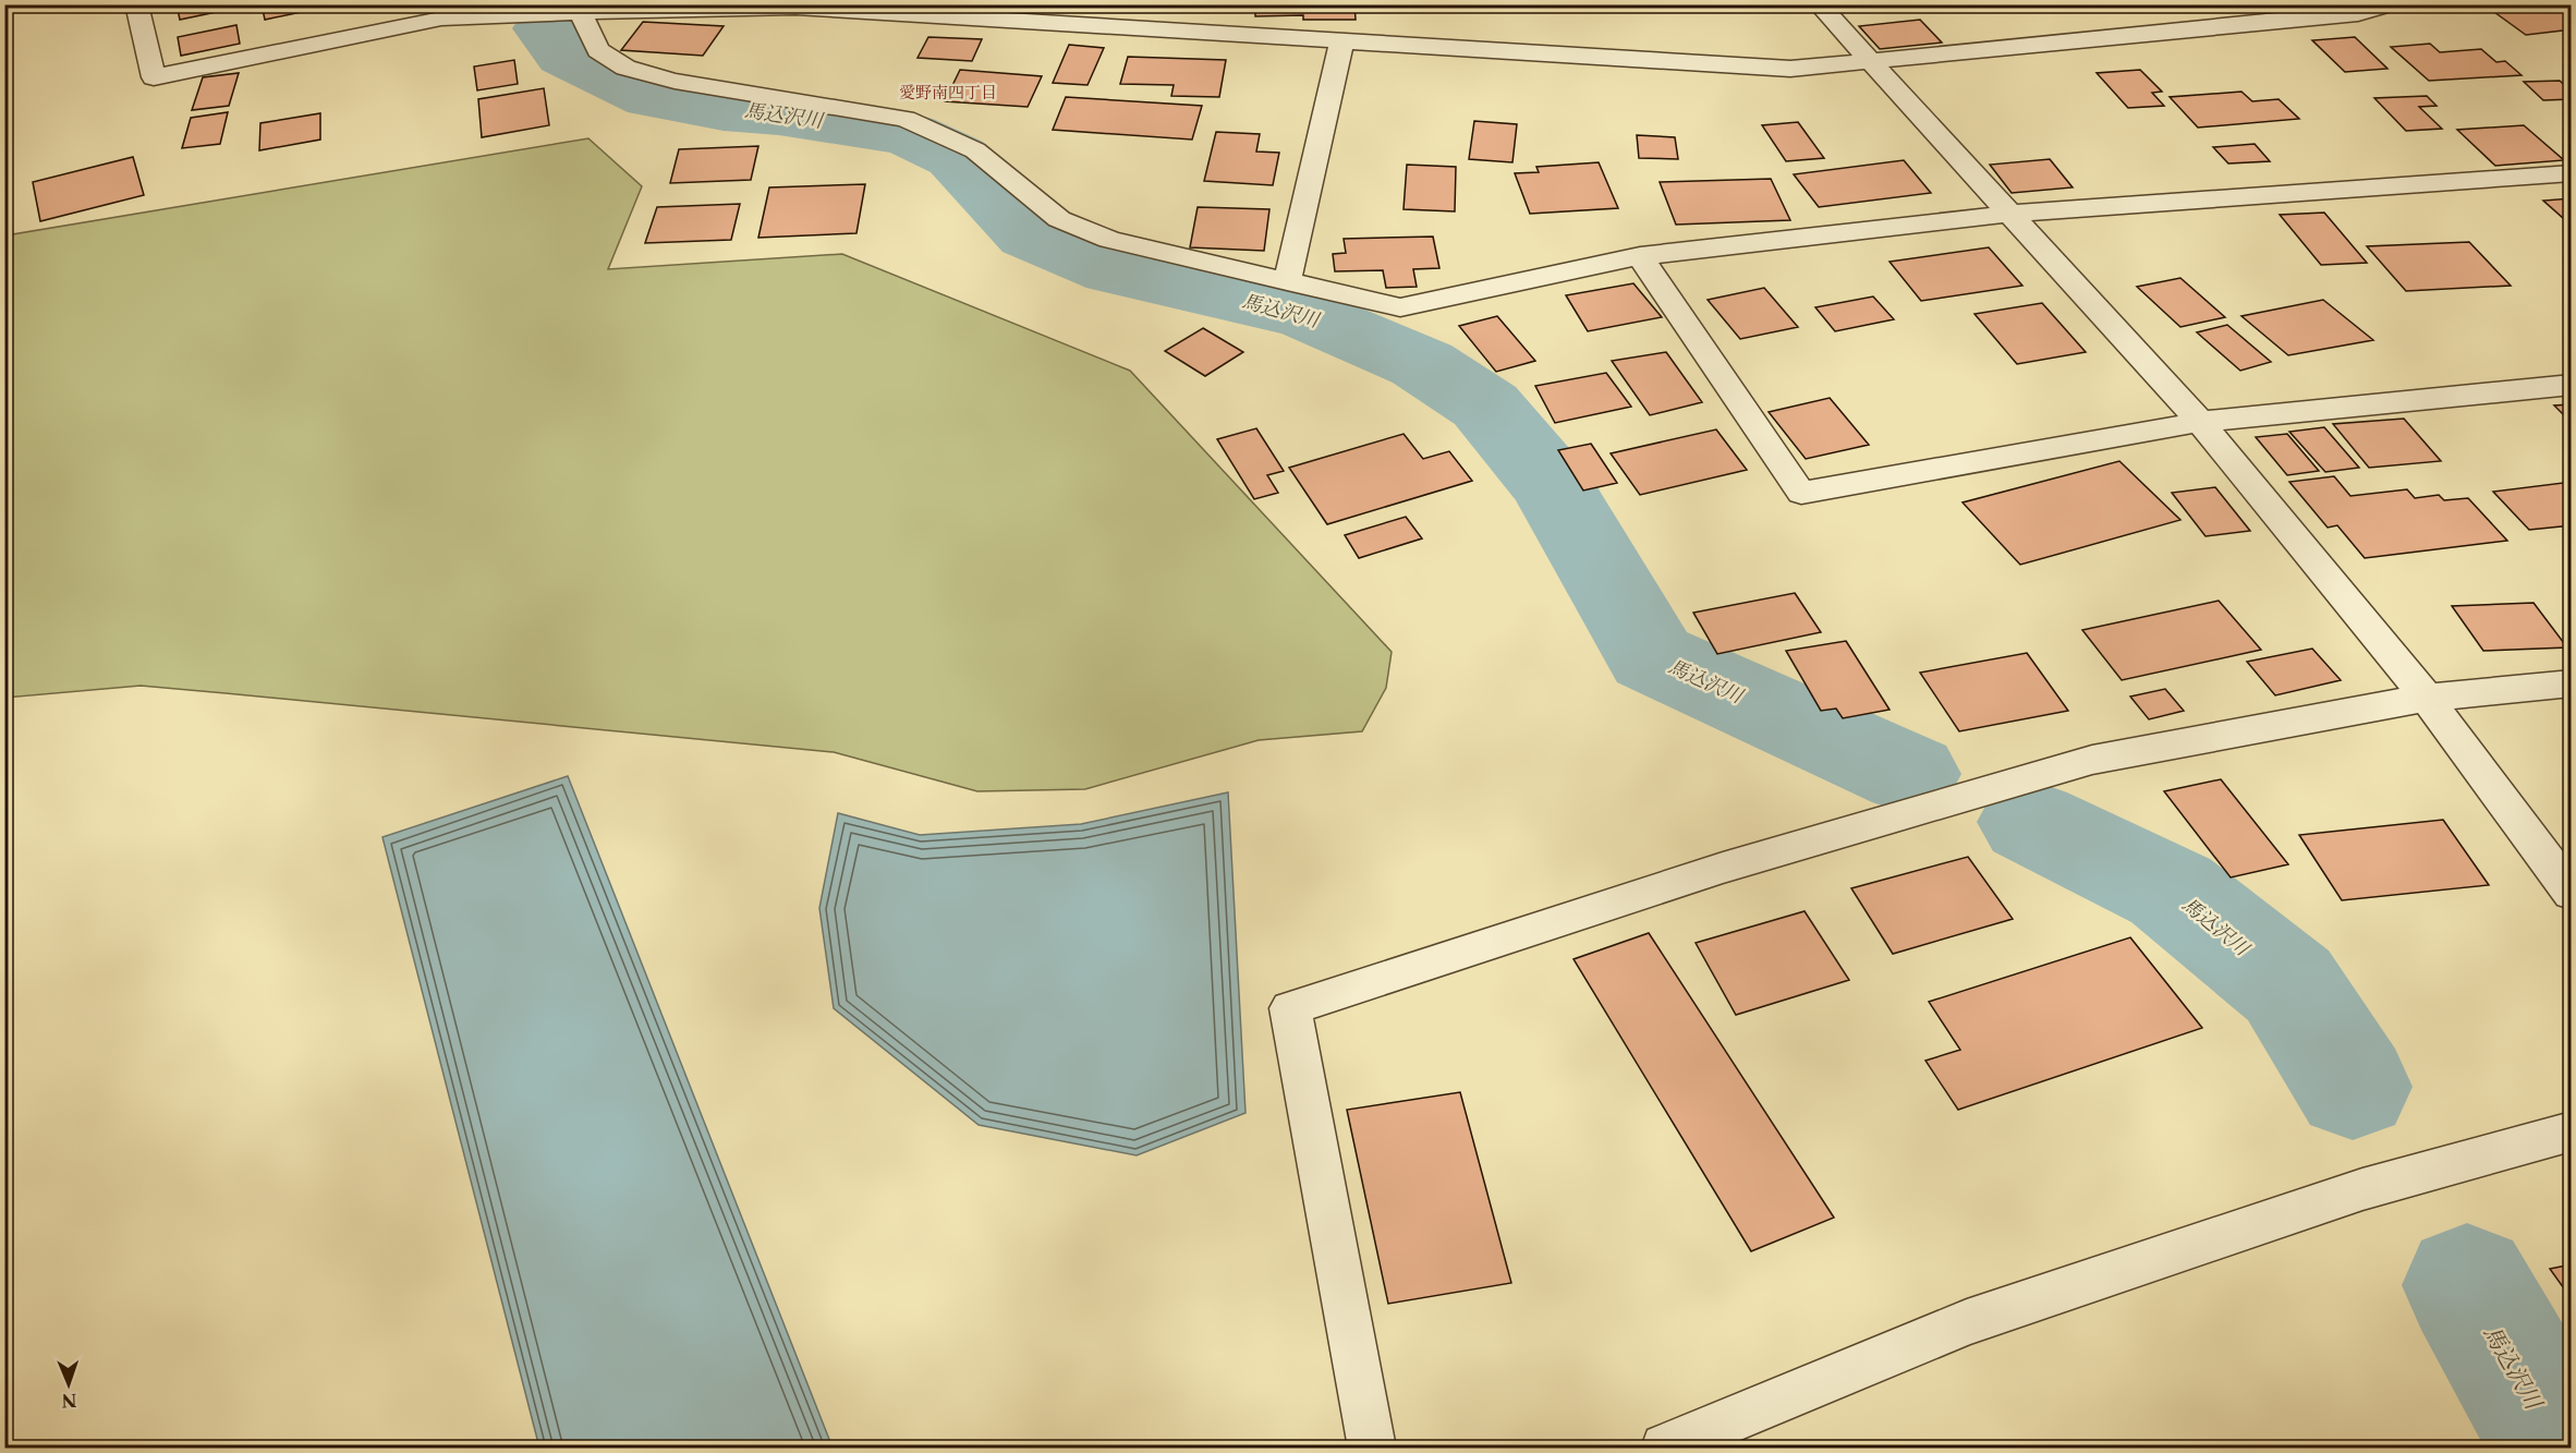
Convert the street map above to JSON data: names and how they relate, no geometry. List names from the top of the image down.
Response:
{
  "districts": ["愛野南四丁目"],
  "water": ["馬込沢川"],
  "north": "bottom"
}
